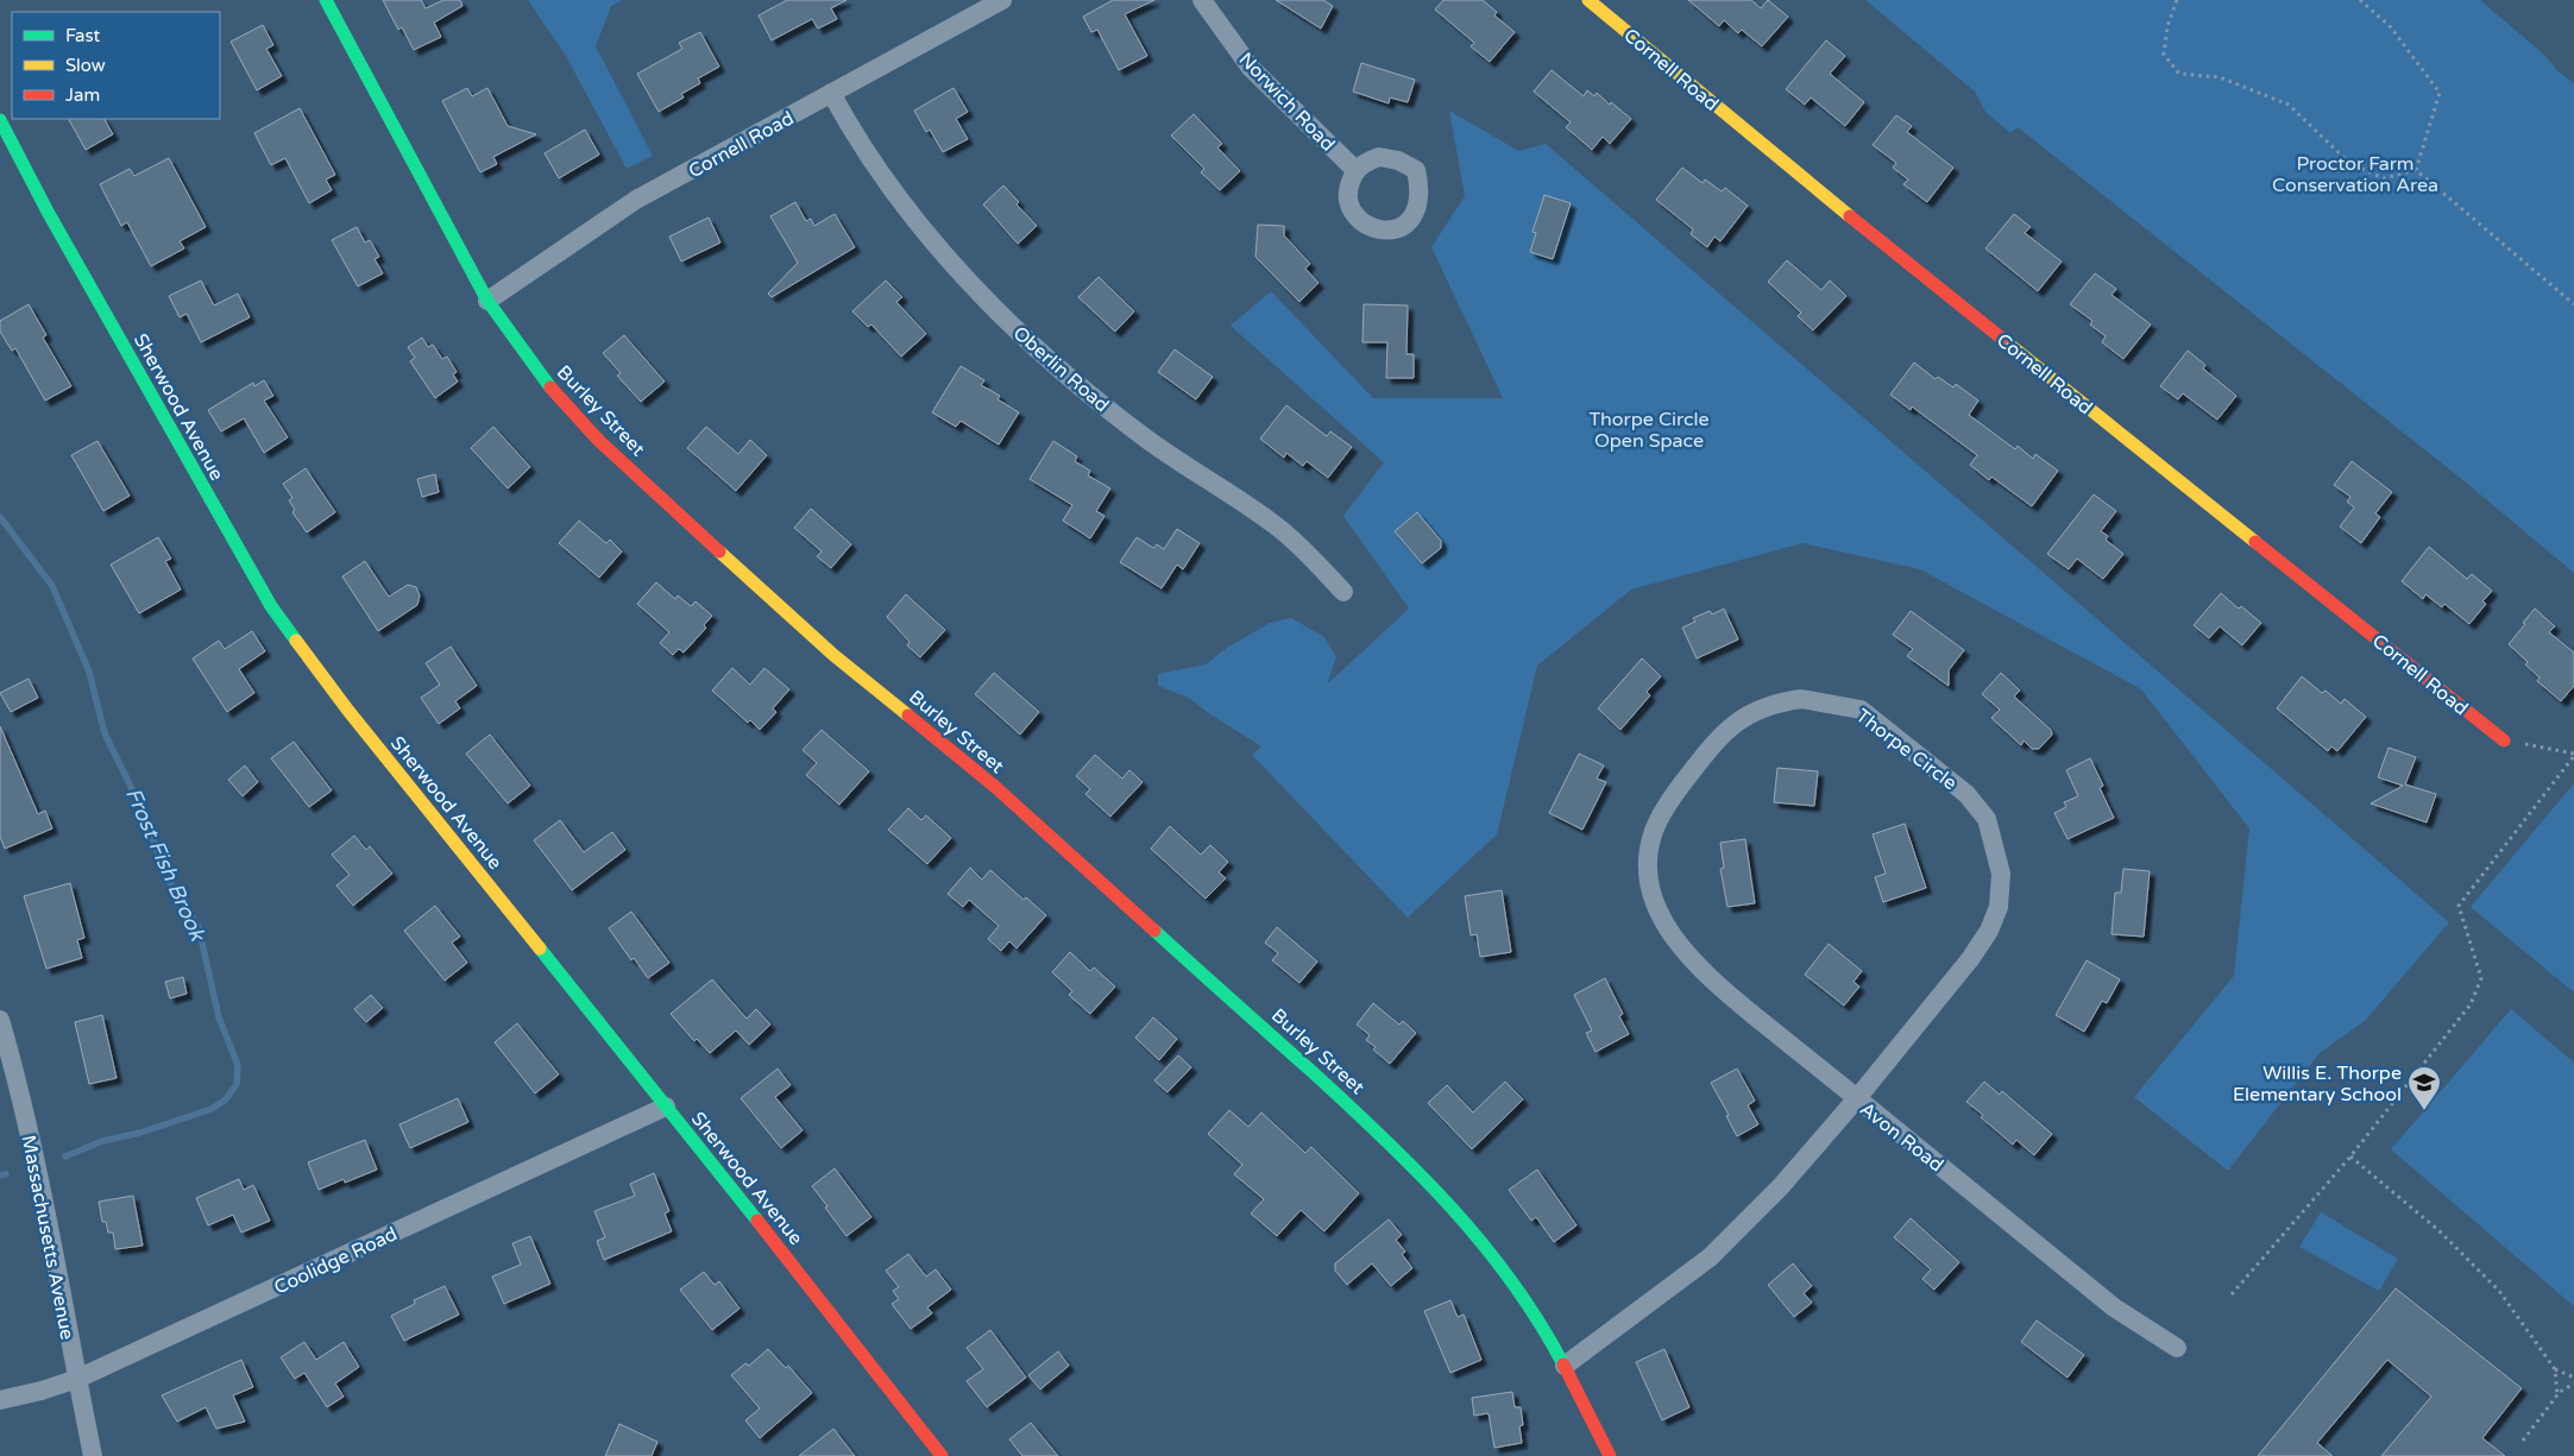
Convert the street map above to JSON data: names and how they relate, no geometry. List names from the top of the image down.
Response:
{
  "streets": {
    "street": [
      "Cornell Road",
      "Norwich Road",
      "Oberlin Road",
      "Sherwood Avenue",
      "Burley Street",
      "Thorpe Circle",
      "Avon Road",
      "Massachusetts Avenue",
      "Coolidge Road"
    ]
  },
  "crossings": [
    ["Cornell Road", "Oberlin Road"],
    ["Cornell Road", "Burley Street"],
    ["Sherwood Avenue", "Coolidge Road"],
    ["Burley Street", "Avon Road"],
    ["Thorpe Circle", "Avon Road"],
    ["Massachusetts Avenue", "Coolidge Road"]
  ],
  "water": ["Frost Fish Brook"],
  "parks": ["Proctor Farm Conservation Area", "Thorpe Circle Open Space"],
  "places": {
    "school or university": ["Willis E. Thorpe Elementary School"]
  },
  "legend": ["Fast", "Slow", "Jam"]
}
